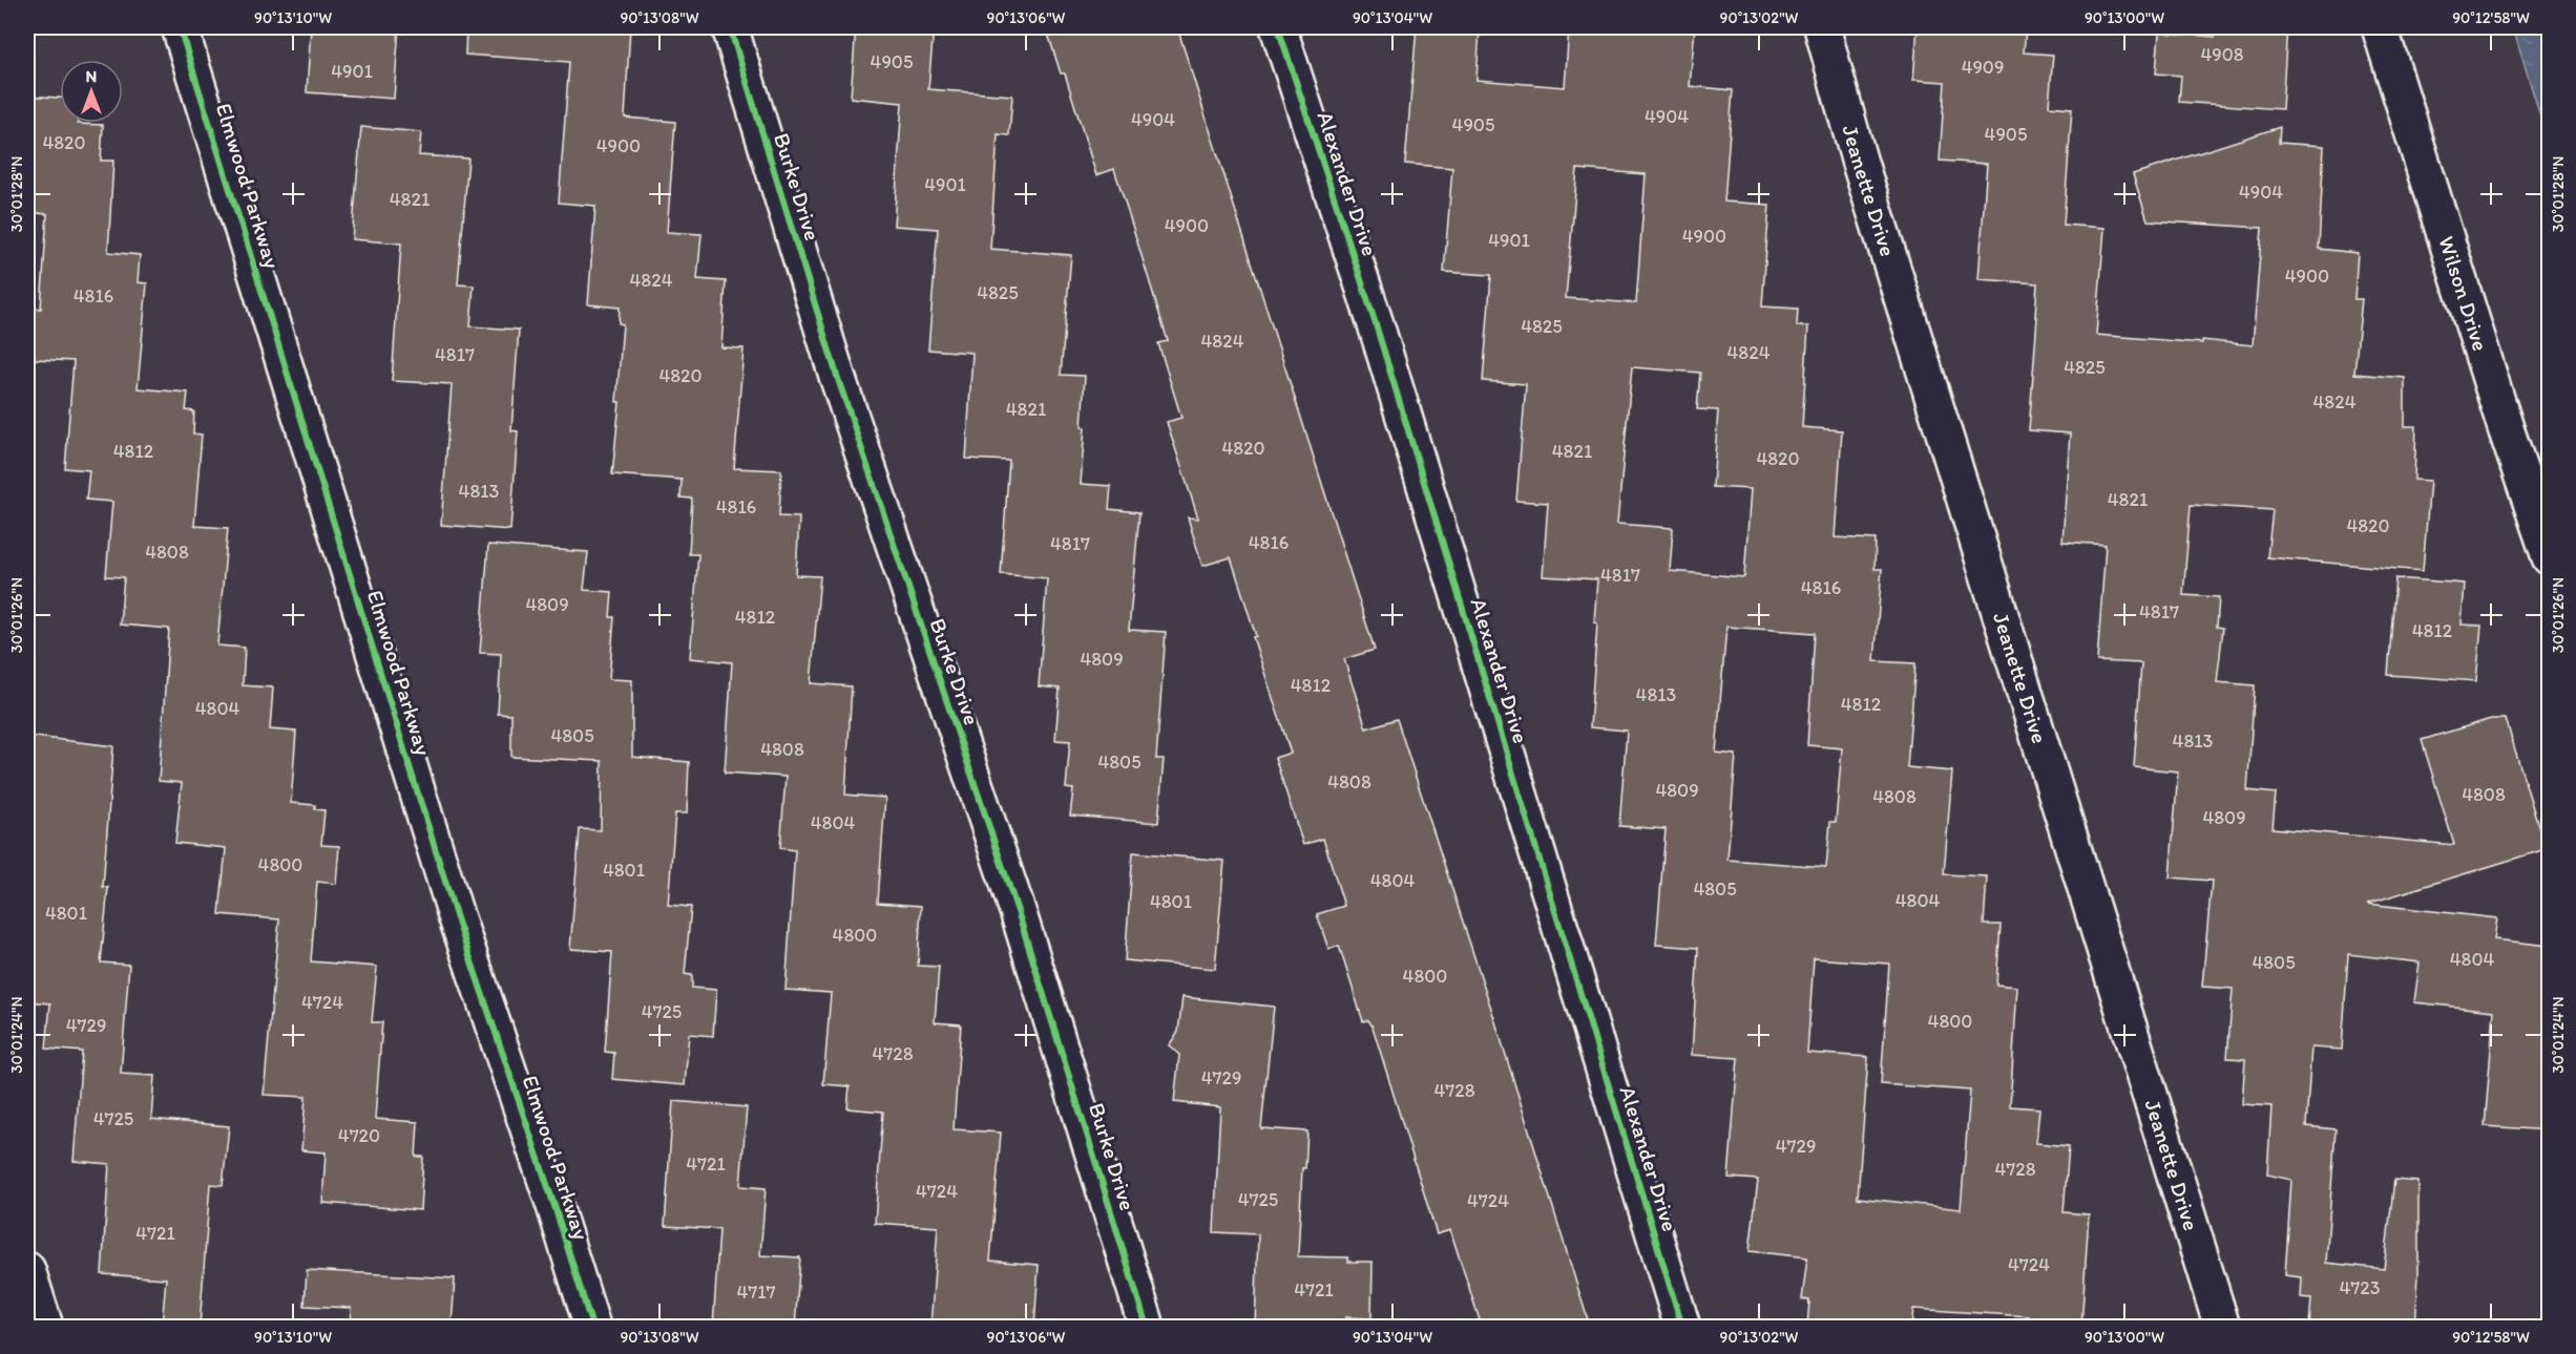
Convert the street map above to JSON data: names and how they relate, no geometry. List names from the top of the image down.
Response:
{
  "streets": {
    "street": [
      "Alexander Drive",
      "Elmwood Parkway",
      "Burke Drive",
      "Jeanette Drive",
      "Wilson Drive"
    ]
  },
  "house_numbers": [
    "4908",
    "4905",
    "4909",
    "4901",
    "4904",
    "4904",
    "4905",
    "4905",
    "4820",
    "4900",
    "4901",
    "4904",
    "4821",
    "4900",
    "4900",
    "4901",
    "4900",
    "4824",
    "4825",
    "4816",
    "4825",
    "4824",
    "4824",
    "4817",
    "4825",
    "4820",
    "4824",
    "4821",
    "4820",
    "4812",
    "4821",
    "4820",
    "4813",
    "4821",
    "4816",
    "4820",
    "4816",
    "4817",
    "4808",
    "4817",
    "4816",
    "4809",
    "4817",
    "4812",
    "4812",
    "4809",
    "4812",
    "4813",
    "4812",
    "4804",
    "4805",
    "4813",
    "4808",
    "4805",
    "4808",
    "4809",
    "4808",
    "4808",
    "4809",
    "4804",
    "4800",
    "4801",
    "4804",
    "4805",
    "4804",
    "4801",
    "4801",
    "4800",
    "4804",
    "4805",
    "4800",
    "4724",
    "4725",
    "4800",
    "4729",
    "4728",
    "4729",
    "4728",
    "4725",
    "4720",
    "4729",
    "4721",
    "4728",
    "4724",
    "4725",
    "4724",
    "4721",
    "4724",
    "4723",
    "4721",
    "4717"
  ],
  "north": "top",
  "coordinates": [
    "90°13'10\"W",
    "90°13'08\"W",
    "90°13'06\"W",
    "90°13'04\"W",
    "90°13'02\"W",
    "90°13'00\"W",
    "90°12'58\"W",
    "30°01'28\"N",
    "30°01'26\"N",
    "30°01'24\"N"
  ]
}
